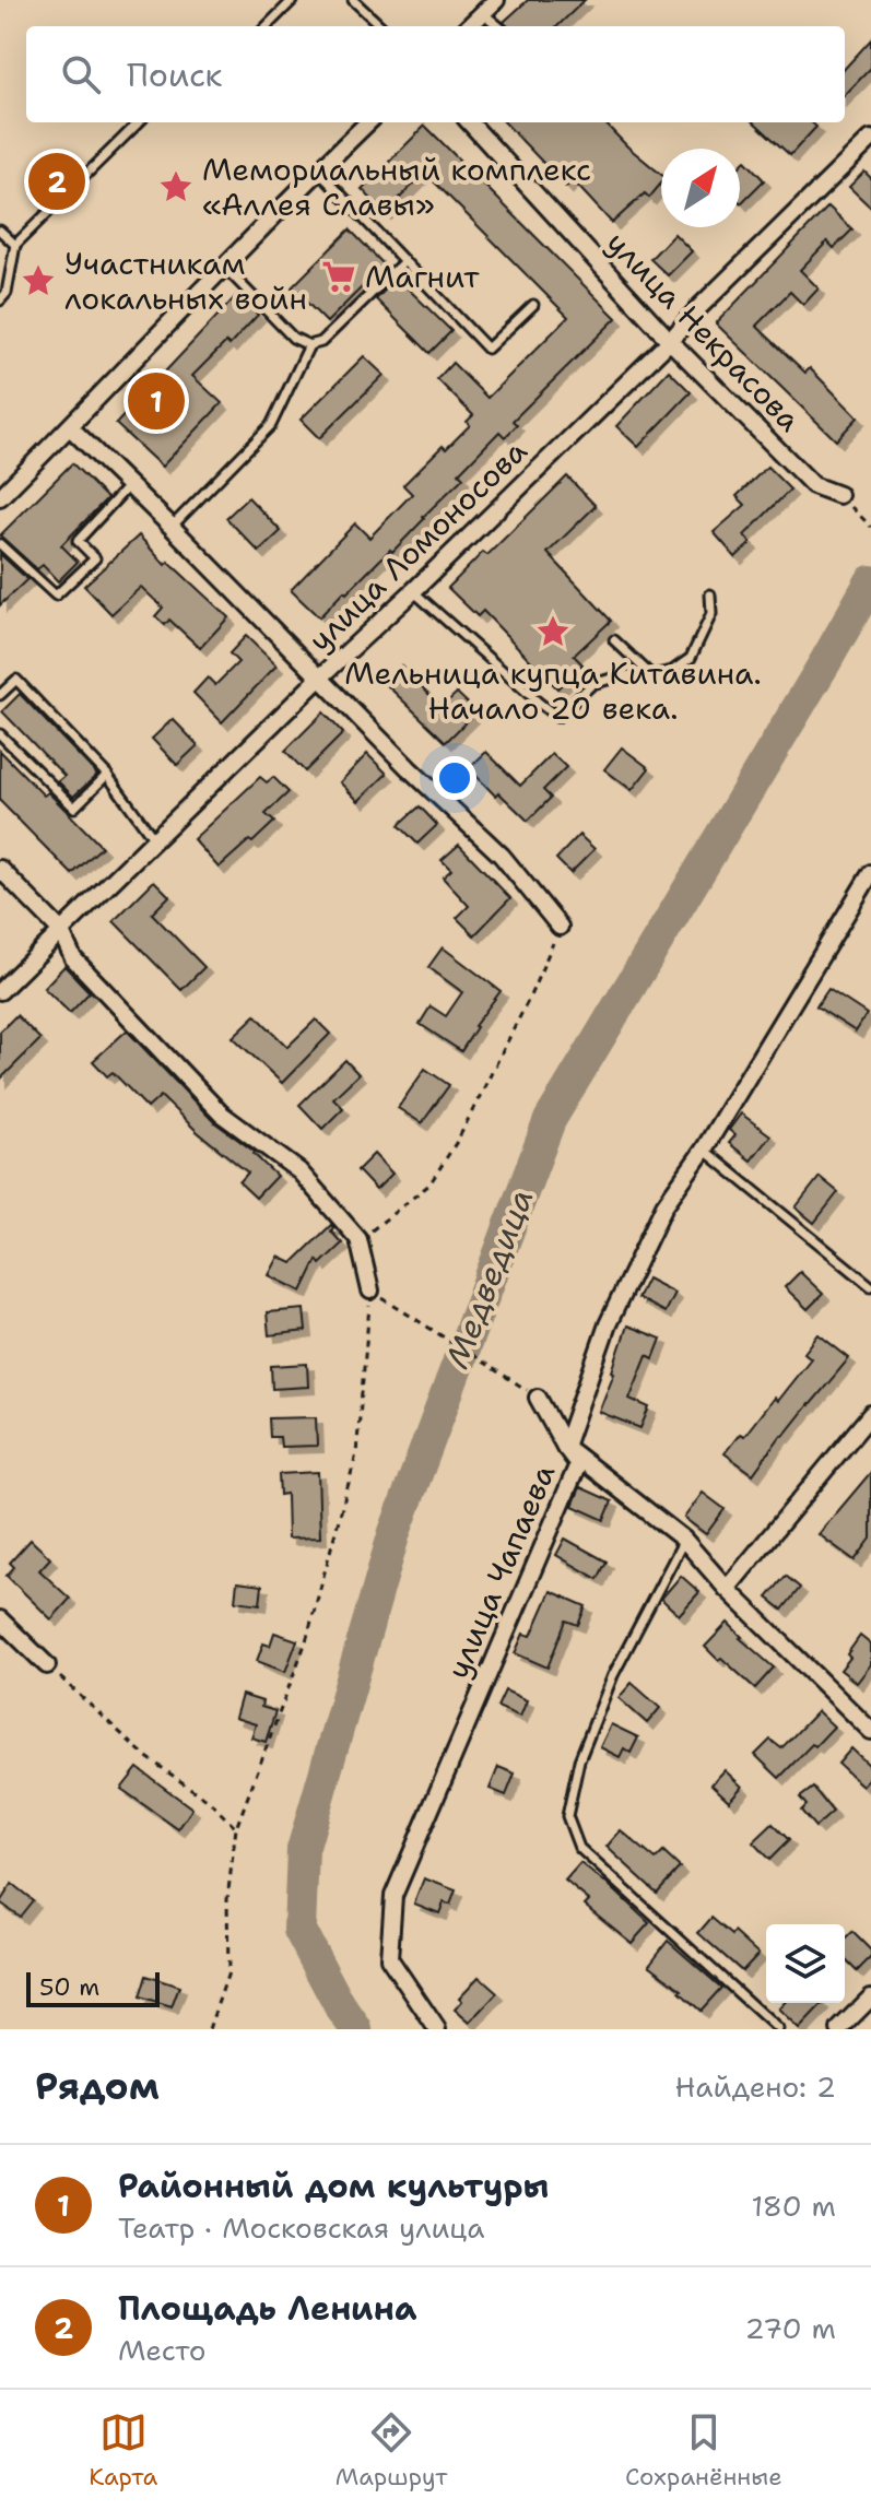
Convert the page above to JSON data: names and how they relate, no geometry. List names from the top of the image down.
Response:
{
  "streets": {
    "street": ["улица Некрасова", "улица Ломоносова", "улица Чапаева"]
  },
  "crossings": [
    ["улица Некрасова", "улица Ломоносова"]
  ],
  "water": ["Медведица"],
  "places": {
    "place": ["Мемориальный комплекс «Аллея Славы»", "Участникам локальных войн", "Мельница купца Китавина. Начало 20 века."],
    "supermarket": ["Магнит"]
  },
  "scale_bar": "50 m",
  "north": "top right",
  "page": {
    "search": "Поиск",
    "pins": ["2", "1"],
    "scale": "50 m",
    "heading": ["Рядом", "Найдено: 2"],
    "list": [
      {
        "mark": "1",
        "name": "Районный дом культуры",
        "note": "Театр · Московская улица",
        "value": "180 m"
      },
      {
        "mark": "2",
        "name": "Площадь Ленина",
        "note": "Место",
        "value": "270 m"
      }
    ],
    "nav": ["Карта", "Маршрут", "Сохранённые"]
  }
}
